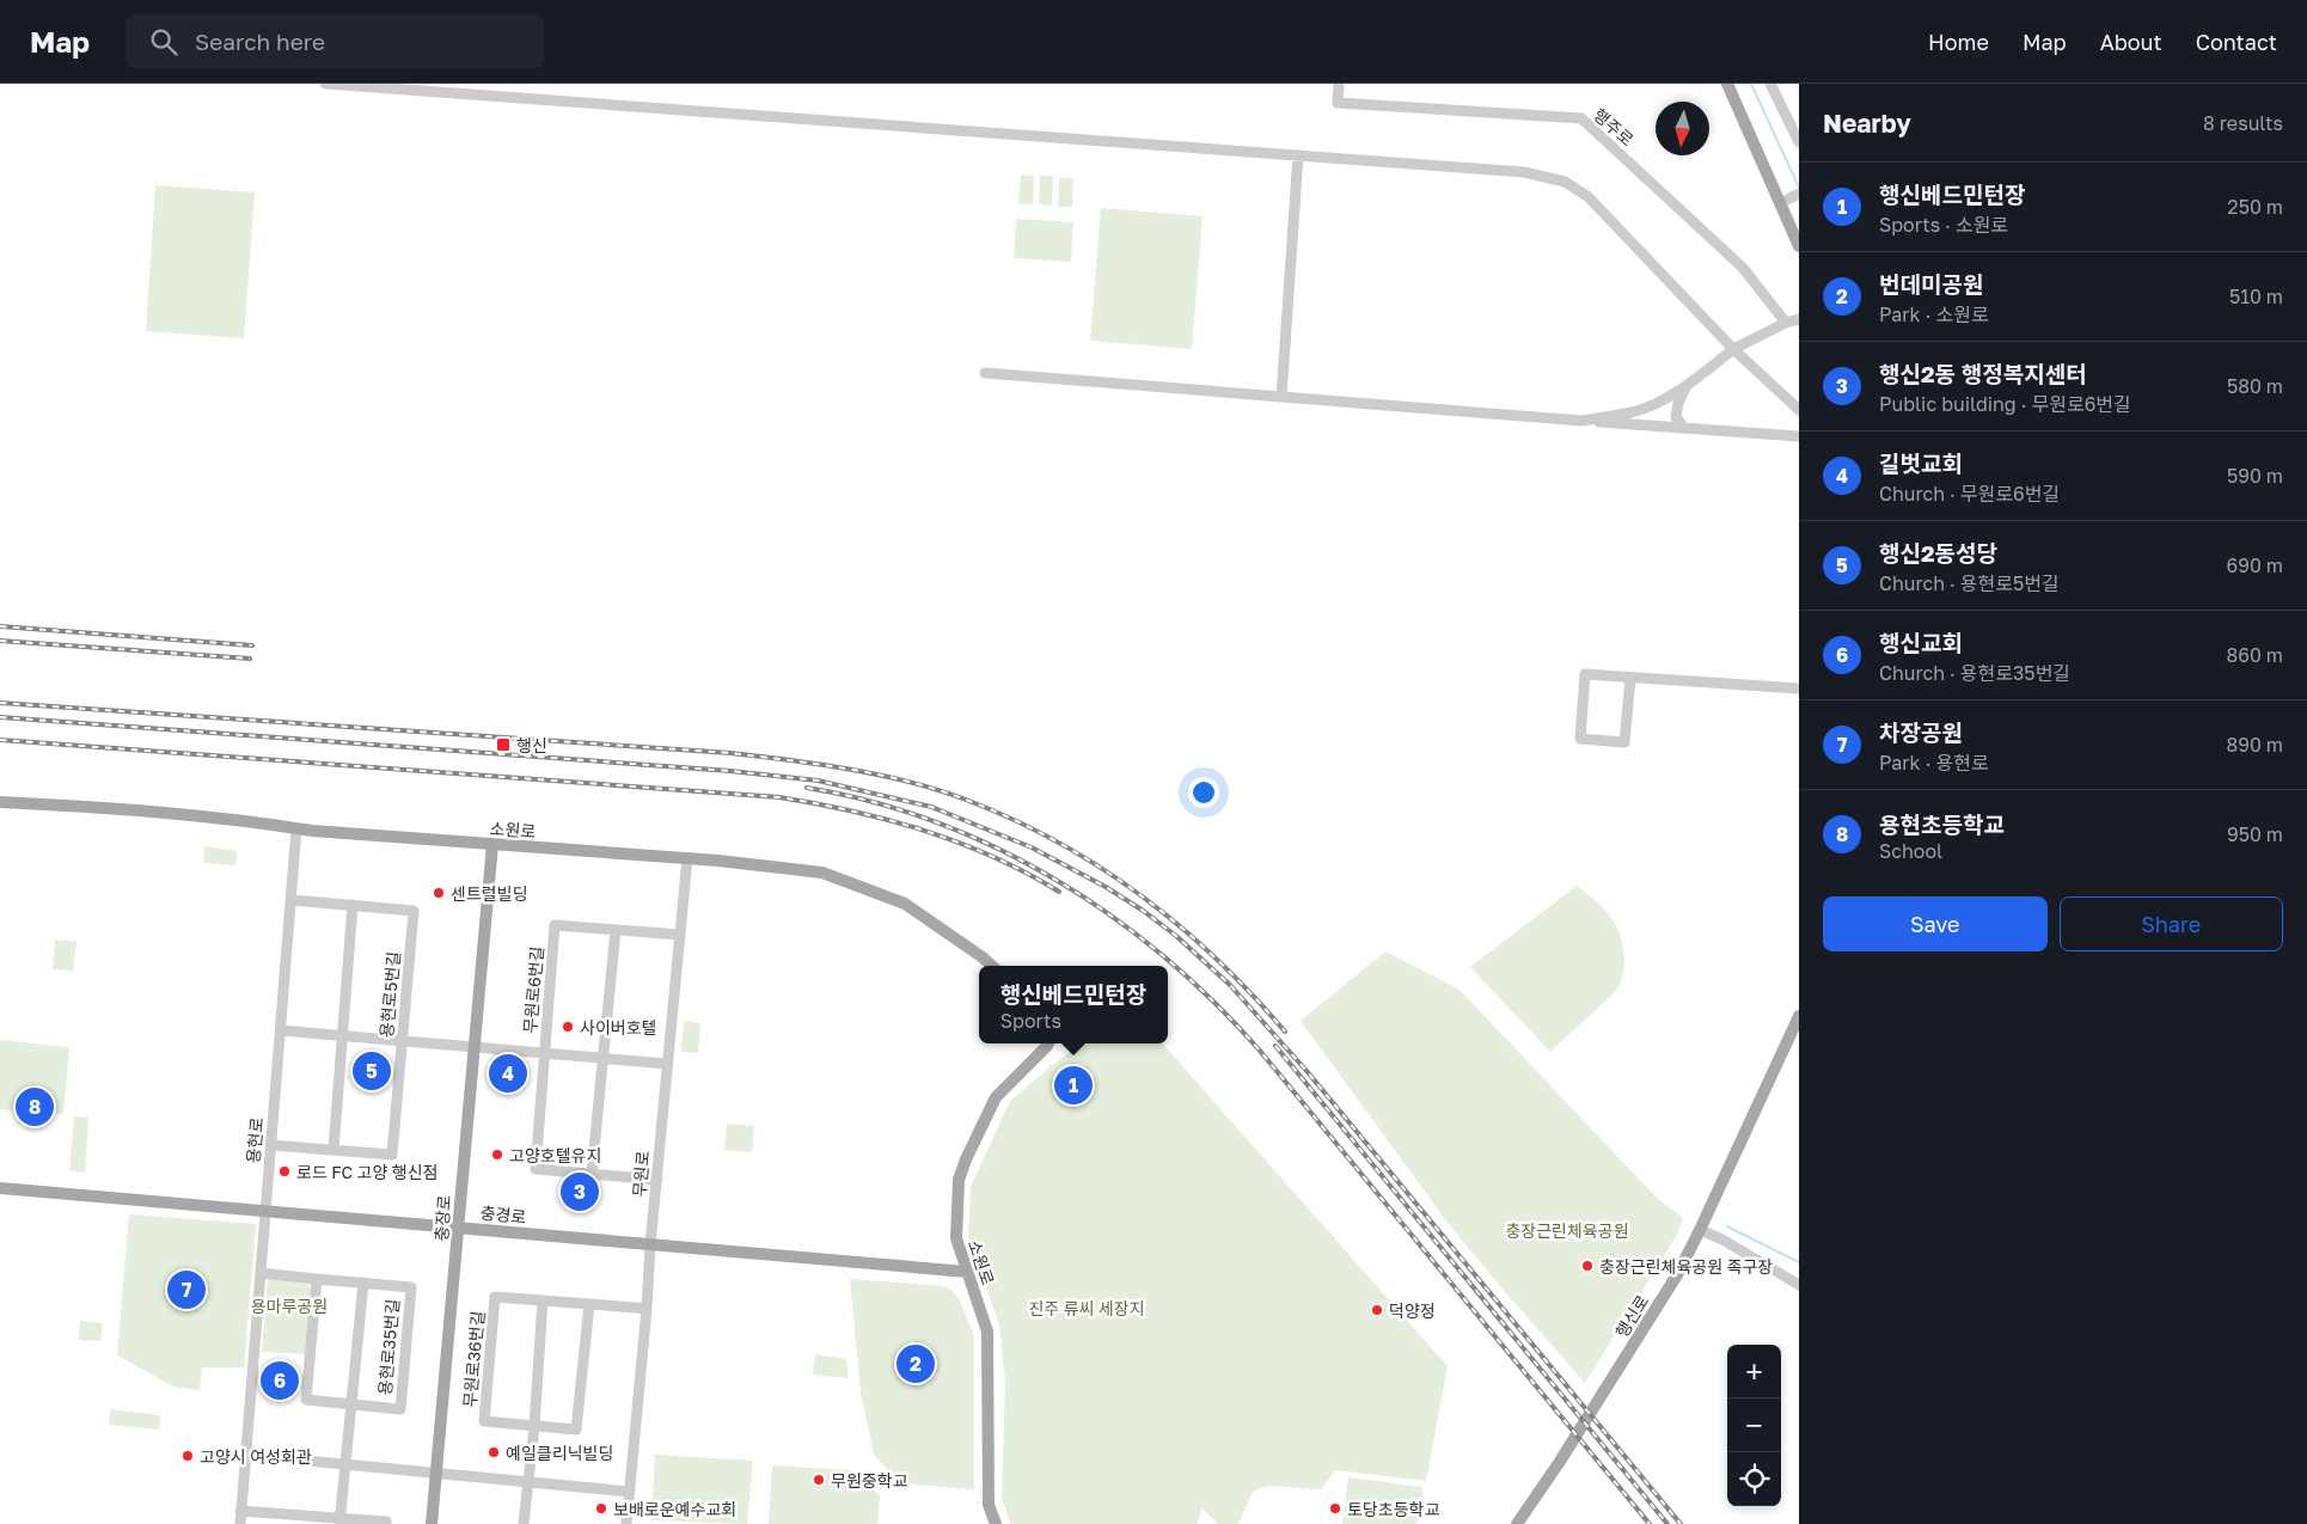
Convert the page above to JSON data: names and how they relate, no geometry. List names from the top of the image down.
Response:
{
  "streets": {
    "main road": [
      "소원로",
      "충경로",
      "충장로",
      "행신로"
    ],
    "street": [
      "행주로",
      "무원로6번길",
      "용현로5번길",
      "용현로",
      "무원로",
      "용현로35번길",
      "무원로36번길"
    ]
  },
  "crossings": [
    ["소원로", "용현로"],
    ["소원로", "무원로"],
    ["소원로", "충경로"],
    ["소원로", "충장로"],
    ["무원로6번길", "무원로"],
    ["용현로5번길", "용현로"],
    ["용현로", "충경로"],
    ["용현로", "용현로35번길"],
    ["무원로", "충경로"],
    ["무원로", "무원로36번길"],
    ["충경로", "충장로"]
  ],
  "parks": ["충장근린체육공원", "용마루공원", "진주 류씨 세장지"],
  "places": {
    "transit": ["행신"],
    "other": [
      "센트럴빌딩",
      "사이버호텔",
      "고양호텔유지",
      "로드 FC 고양 행신점",
      "충장근린체육공원 족구장",
      "덕양정",
      "예일클리닉빌딩",
      "고양시 여성회관",
      "무원중학교",
      "보배로운예수교회",
      "토당초등학교"
    ]
  },
  "north": "bottom",
  "page": {
    "header": "Map",
    "search": "Search here",
    "nav": [
      "Home",
      "Map",
      "About",
      "Contact"
    ],
    "heading": ["Nearby", "8 results"],
    "list": [
      {
        "mark": "1",
        "name": "행신베드민턴장",
        "note": "Sports · 소원로",
        "value": "250 m"
      },
      {
        "mark": "2",
        "name": "번데미공원",
        "note": "Park · 소원로",
        "value": "510 m"
      },
      {
        "mark": "3",
        "name": "행신2동 행정복지센터",
        "note": "Public building · 무원로6번길",
        "value": "580 m"
      },
      {
        "mark": "4",
        "name": "길벗교회",
        "note": "Church · 무원로6번길",
        "value": "590 m"
      },
      {
        "mark": "5",
        "name": "행신2동성당",
        "note": "Church · 용현로5번길",
        "value": "690 m"
      },
      {
        "mark": "6",
        "name": "행신교회",
        "note": "Church · 용현로35번길",
        "value": "860 m"
      },
      {
        "mark": "7",
        "name": "차장공원",
        "note": "Park · 용현로",
        "value": "890 m"
      },
      {
        "mark": "8",
        "name": "용현초등학교",
        "note": "School",
        "value": "950 m"
      }
    ],
    "buttons": ["Save", "Share"],
    "popup": ["행신베드민턴장", "Sports"],
    "pins": [
      "5",
      "4",
      "1",
      "8",
      "3",
      "7",
      "2",
      "6"
    ],
    "map_buttons": ["+", "−"]
  }
}
